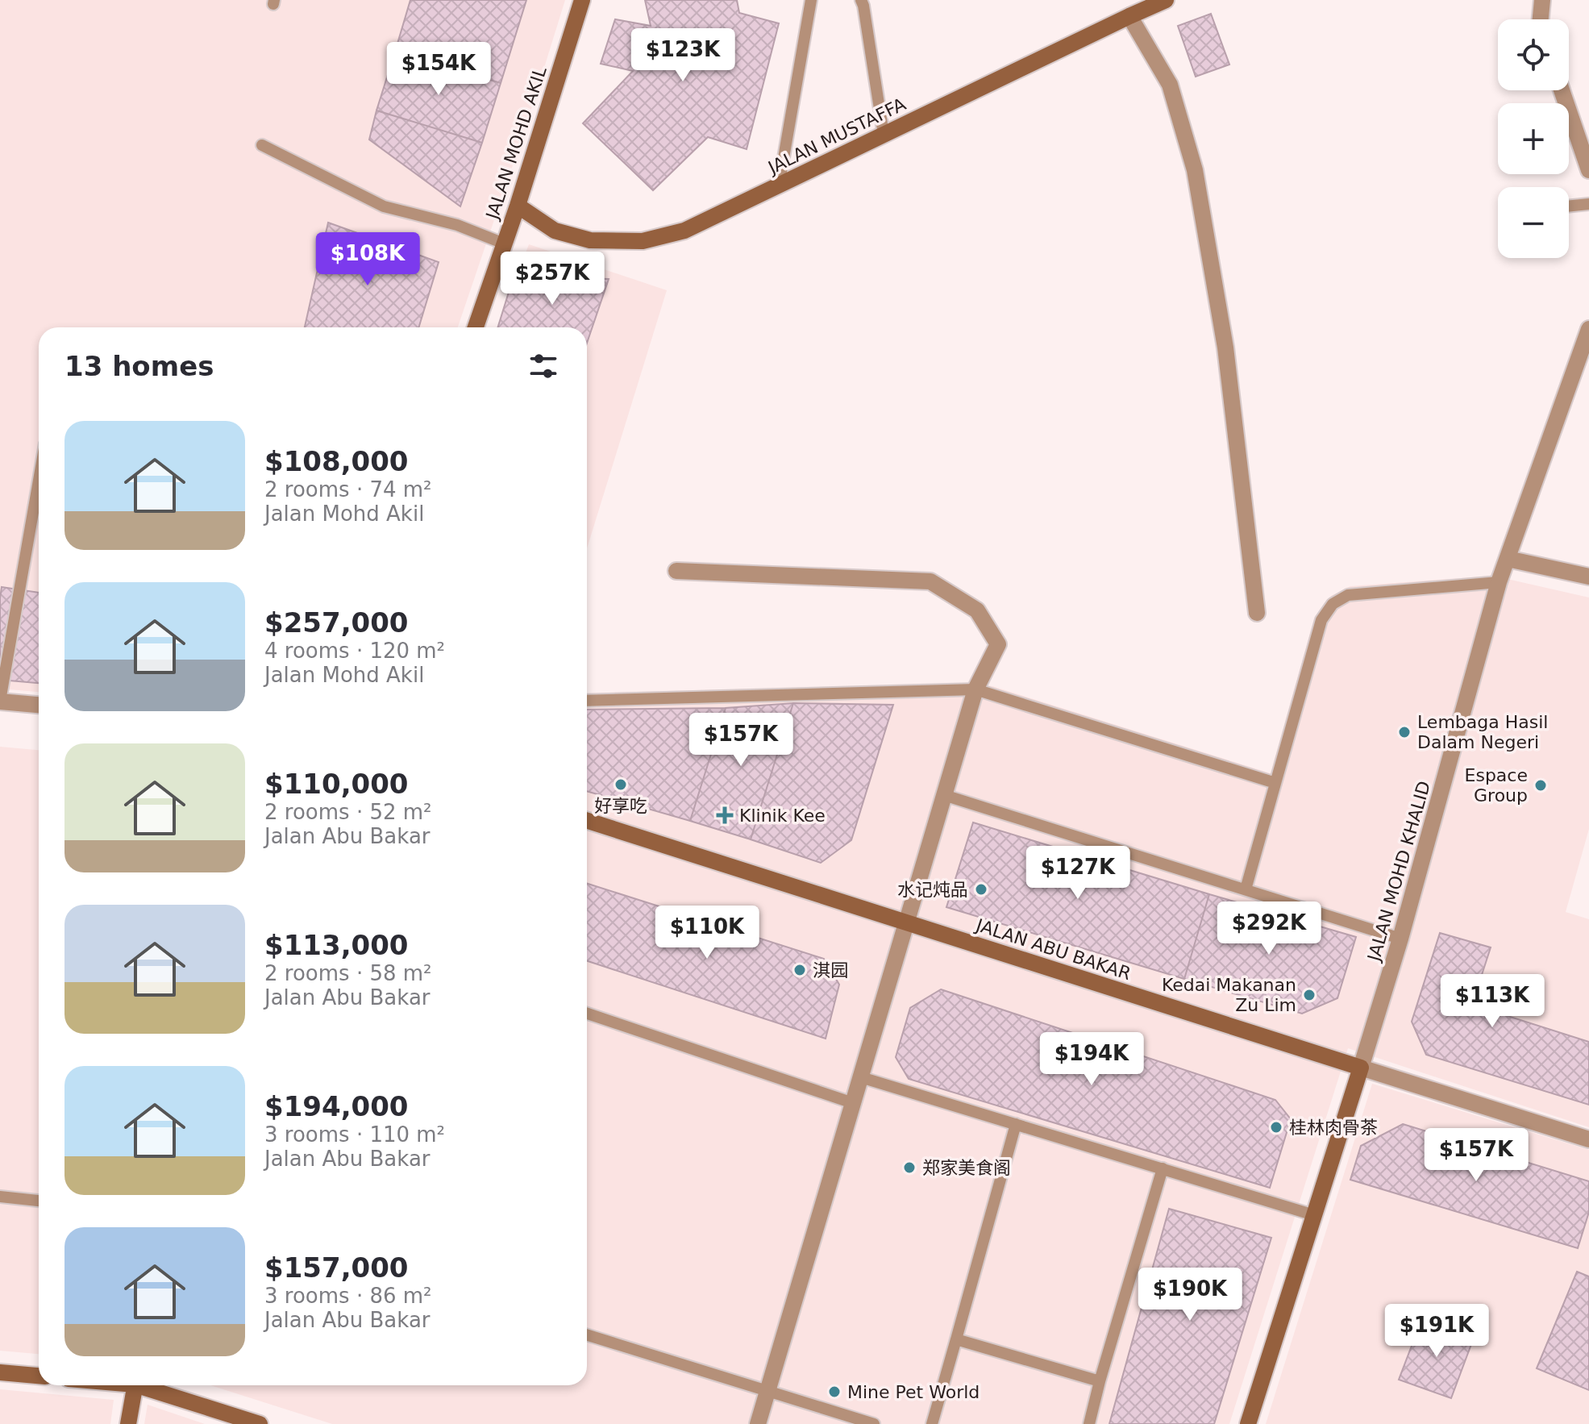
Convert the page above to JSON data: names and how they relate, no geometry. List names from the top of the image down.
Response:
{
  "streets": {
    "street": [
      "JALAN MUSTAFFA",
      "JALAN MOHD AKIL",
      "JALAN MOHD KHALID",
      "JALAN ABU BAKAR"
    ]
  },
  "crossings": [
    ["JALAN MUSTAFFA", "JALAN MOHD AKIL"],
    ["JALAN MOHD KHALID", "JALAN ABU BAKAR"]
  ],
  "places": {
    "other": [
      "Lembaga Hasil Dalam Negeri",
      "好享吃",
      "Espace Group",
      "水记炖品",
      "淇园",
      "Kedai Makanan Zu Lim",
      "桂林肉骨茶",
      "郑家美食阁",
      "Mine Pet World"
    ],
    "health": ["Klinik Kee"]
  },
  "page": {
    "map_buttons": ["+", "−"],
    "price": [
      "$123K",
      "$154K",
      "$108K",
      "$257K",
      "$157K",
      "$127K",
      "$292K",
      "$110K",
      "$113K",
      "$194K",
      "$157K",
      "$190K",
      "$191K"
    ],
    "heading": "13 homes",
    "list": [
      {
        "name": "$108,000",
        "note": "2 rooms · 74 m² · Jalan Mohd Akil"
      },
      {
        "name": "$257,000",
        "note": "4 rooms · 120 m² · Jalan Mohd Akil"
      },
      {
        "name": "$110,000",
        "note": "2 rooms · 52 m² · Jalan Abu Bakar"
      },
      {
        "name": "$113,000",
        "note": "2 rooms · 58 m² · Jalan Abu Bakar"
      },
      {
        "name": "$194,000",
        "note": "3 rooms · 110 m² · Jalan Abu Bakar"
      },
      {
        "name": "$157,000",
        "note": "3 rooms · 86 m² · Jalan Abu Bakar"
      }
    ]
  }
}
